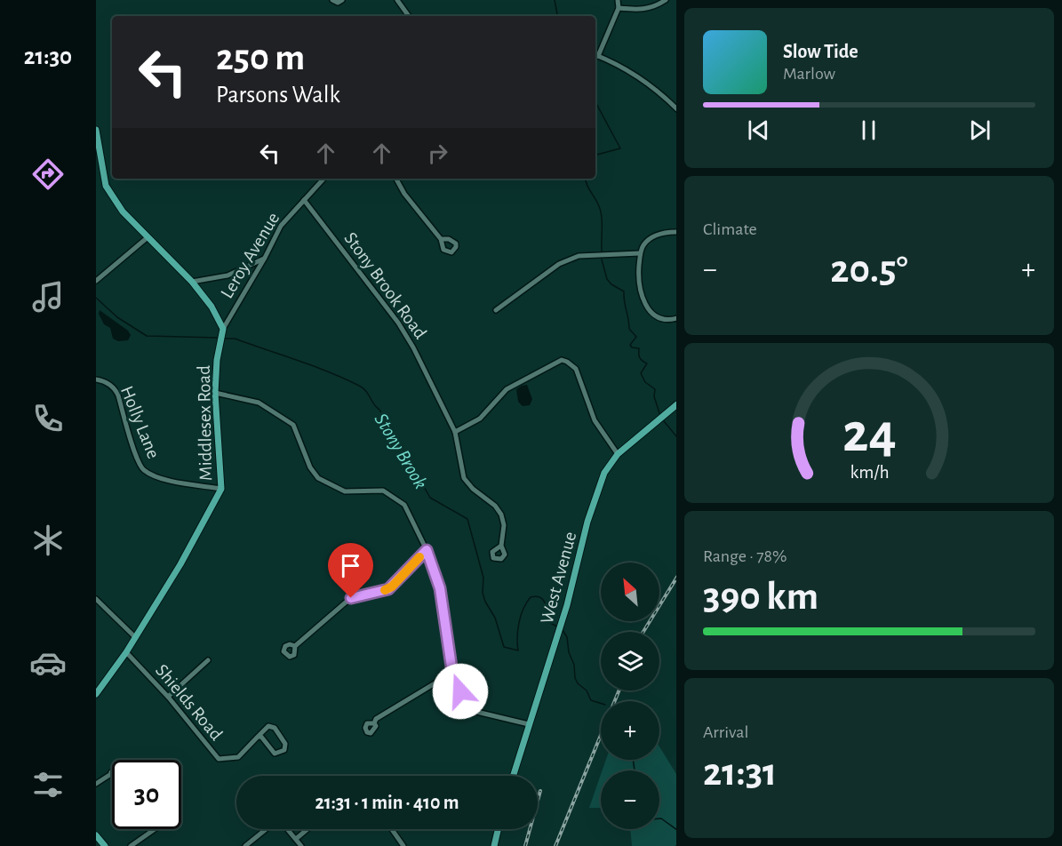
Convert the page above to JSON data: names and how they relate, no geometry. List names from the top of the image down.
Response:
{
  "streets": {
    "main road": ["Middlesex Road", "West Avenue"],
    "street": [
      "Leroy Avenue",
      "Stony Brook Road",
      "Holly Lane",
      "Shields Road"
    ]
  },
  "crossings": [
    ["Leroy Avenue", "Stony Brook Road"],
    ["Leroy Avenue", "Middlesex Road"],
    ["Holly Lane", "Middlesex Road"],
    ["Middlesex Road", "Shields Road"]
  ],
  "water": ["Stony Brook"],
  "north": "top left",
  "page": {
    "tabs": "21:30",
    "turn": ["250 m", "Parsons Walk"],
    "song": ["Slow Tide", "Marlow"],
    "tile": [
      "Climate",
      ["Range · 78%", "390 km"],
      ["Arrival", "21:31"]
    ],
    "heat": ["−", "20.5°", "+"],
    "map_buttons": ["+", "−"],
    "limit": "30",
    "trip": "21:31 · 1 min · 410 m",
    "gauge": ["24", "km/h"]
  }
}
